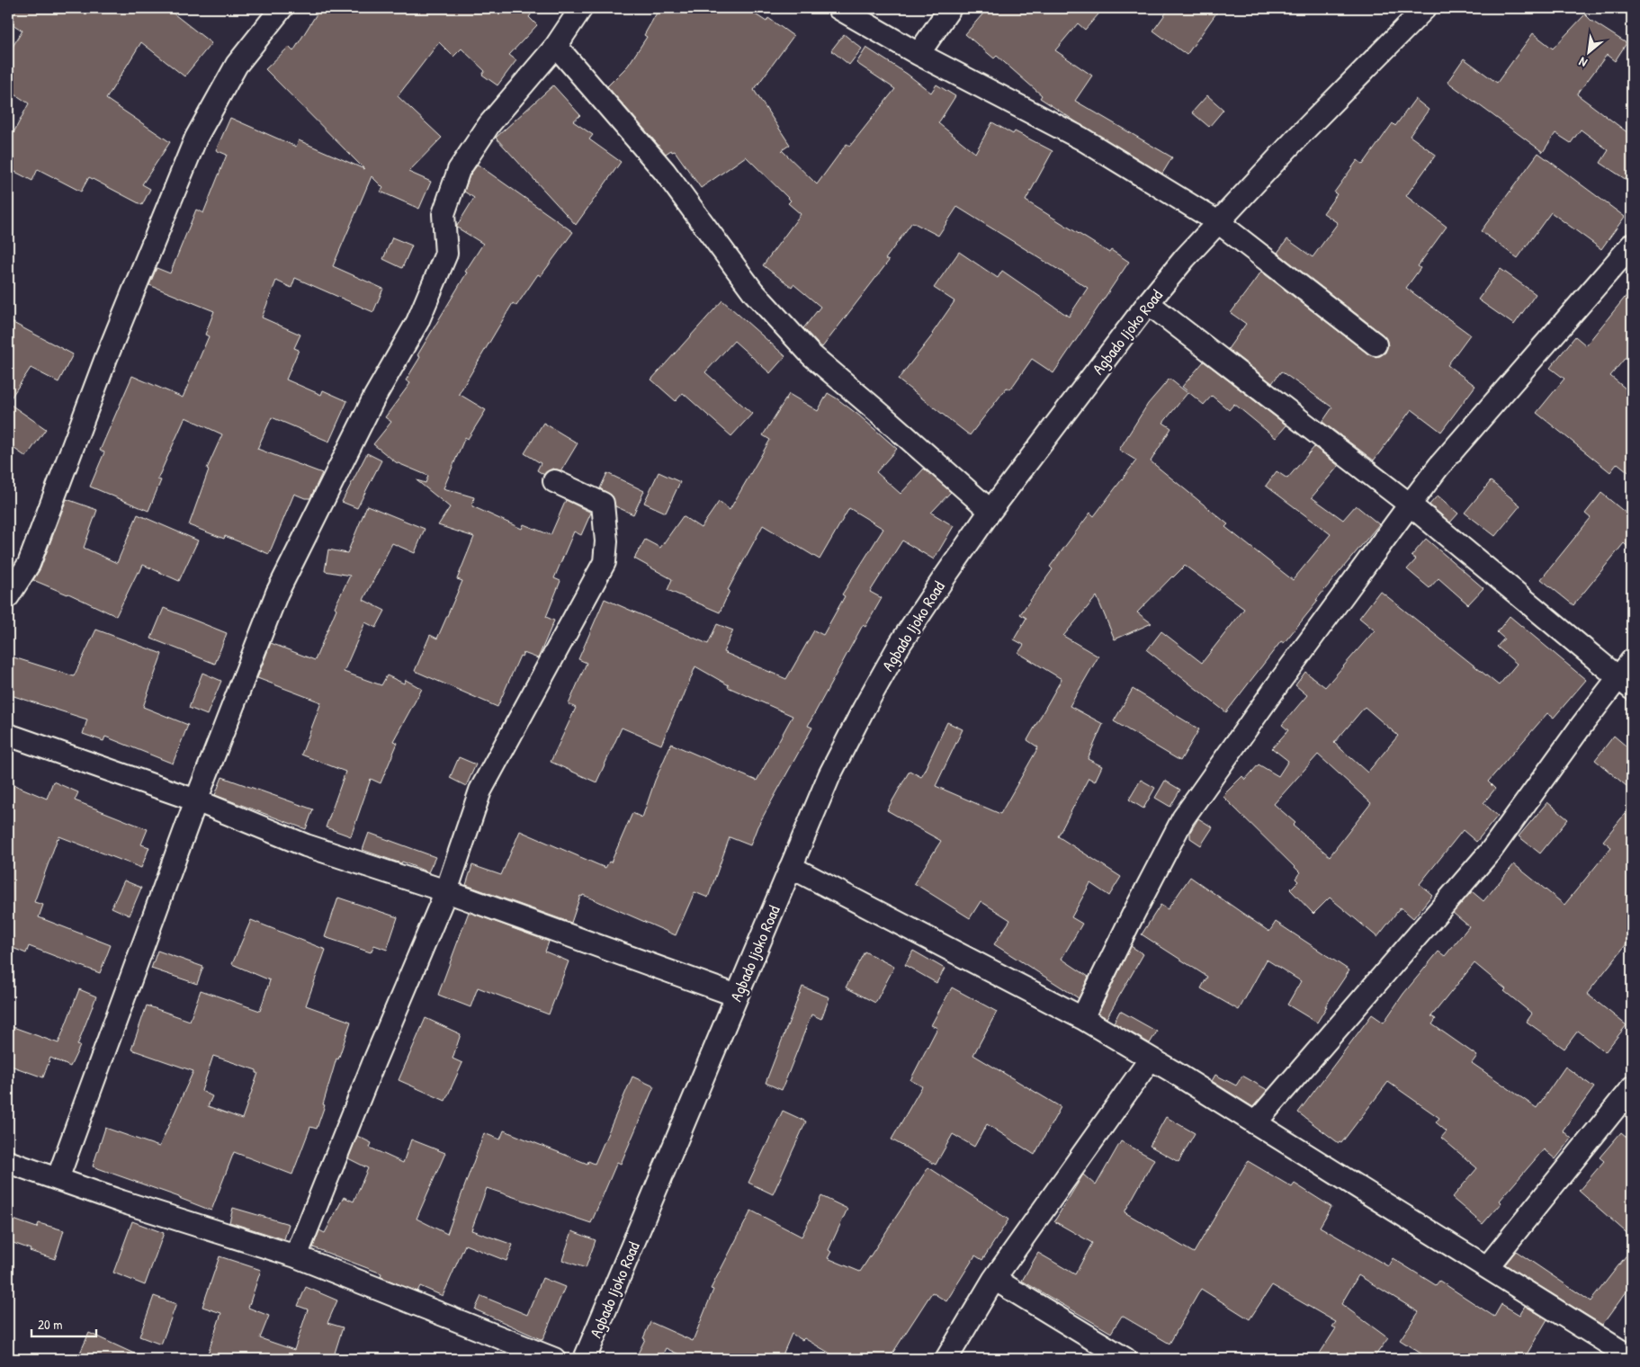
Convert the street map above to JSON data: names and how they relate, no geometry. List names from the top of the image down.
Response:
{
  "streets": {
    "street": ["Agbado Ijoko Road"]
  },
  "scale_bar": "20 m",
  "north": "bottom left"
}
